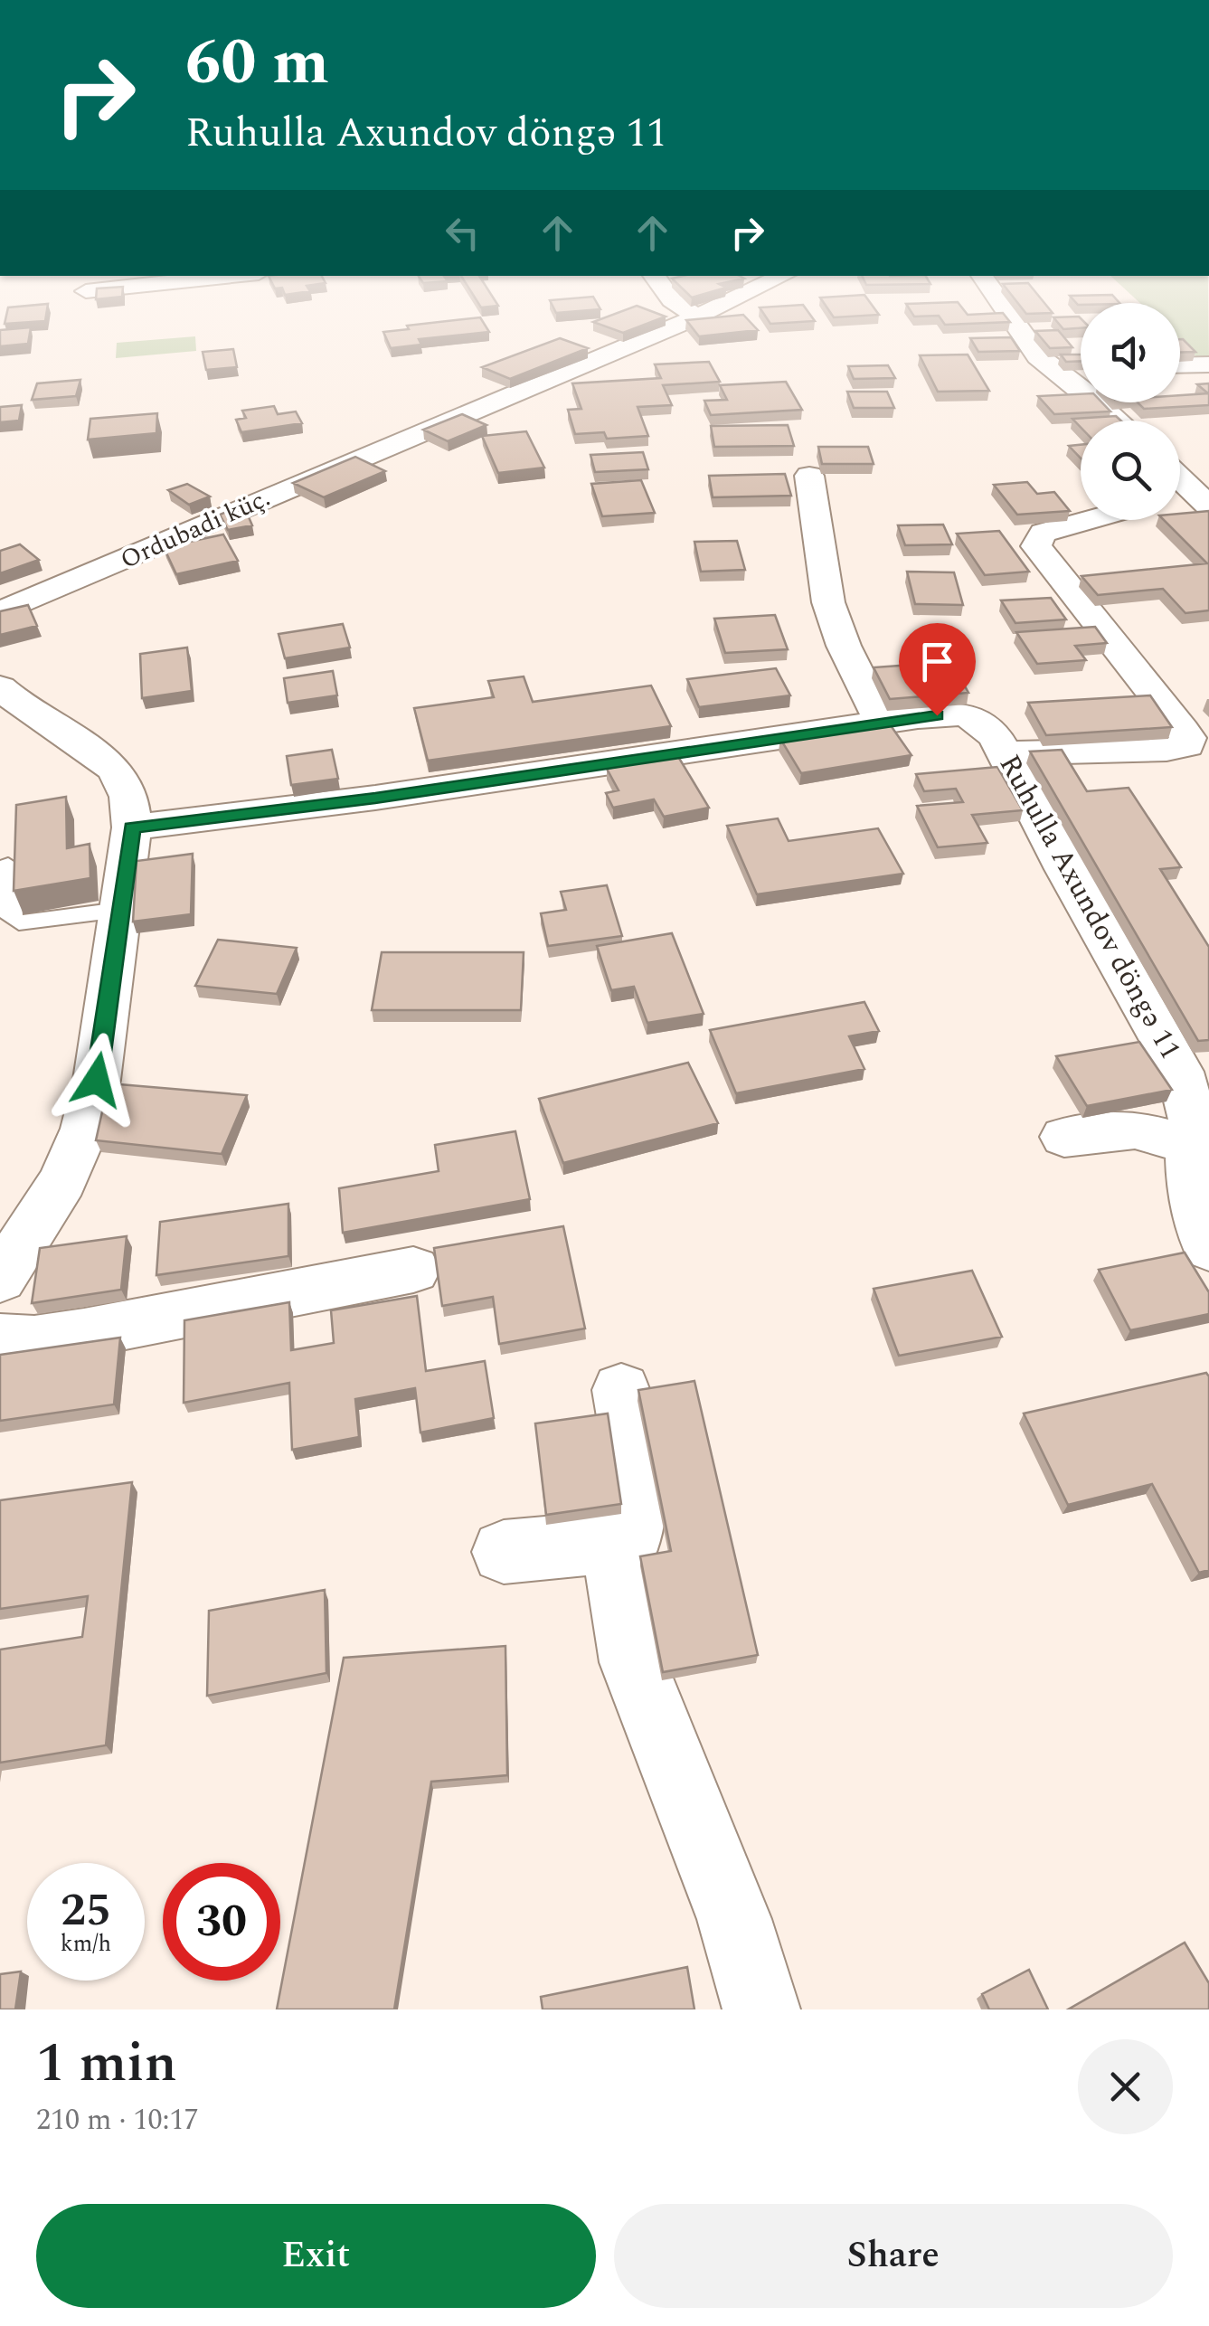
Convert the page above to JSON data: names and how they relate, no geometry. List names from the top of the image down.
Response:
{
  "streets": {
    "street": ["Ordubadi küç.", "Ruhulla Axundov döngə 11"]
  },
  "page": {
    "turn": ["60 m", "Ruhulla Axundov döngə 11"],
    "speed": "25 km/h",
    "limit": "30",
    "heading": ["1 min", "210 m · 10:17"],
    "buttons": ["Exit", "Share"]
  }
}
